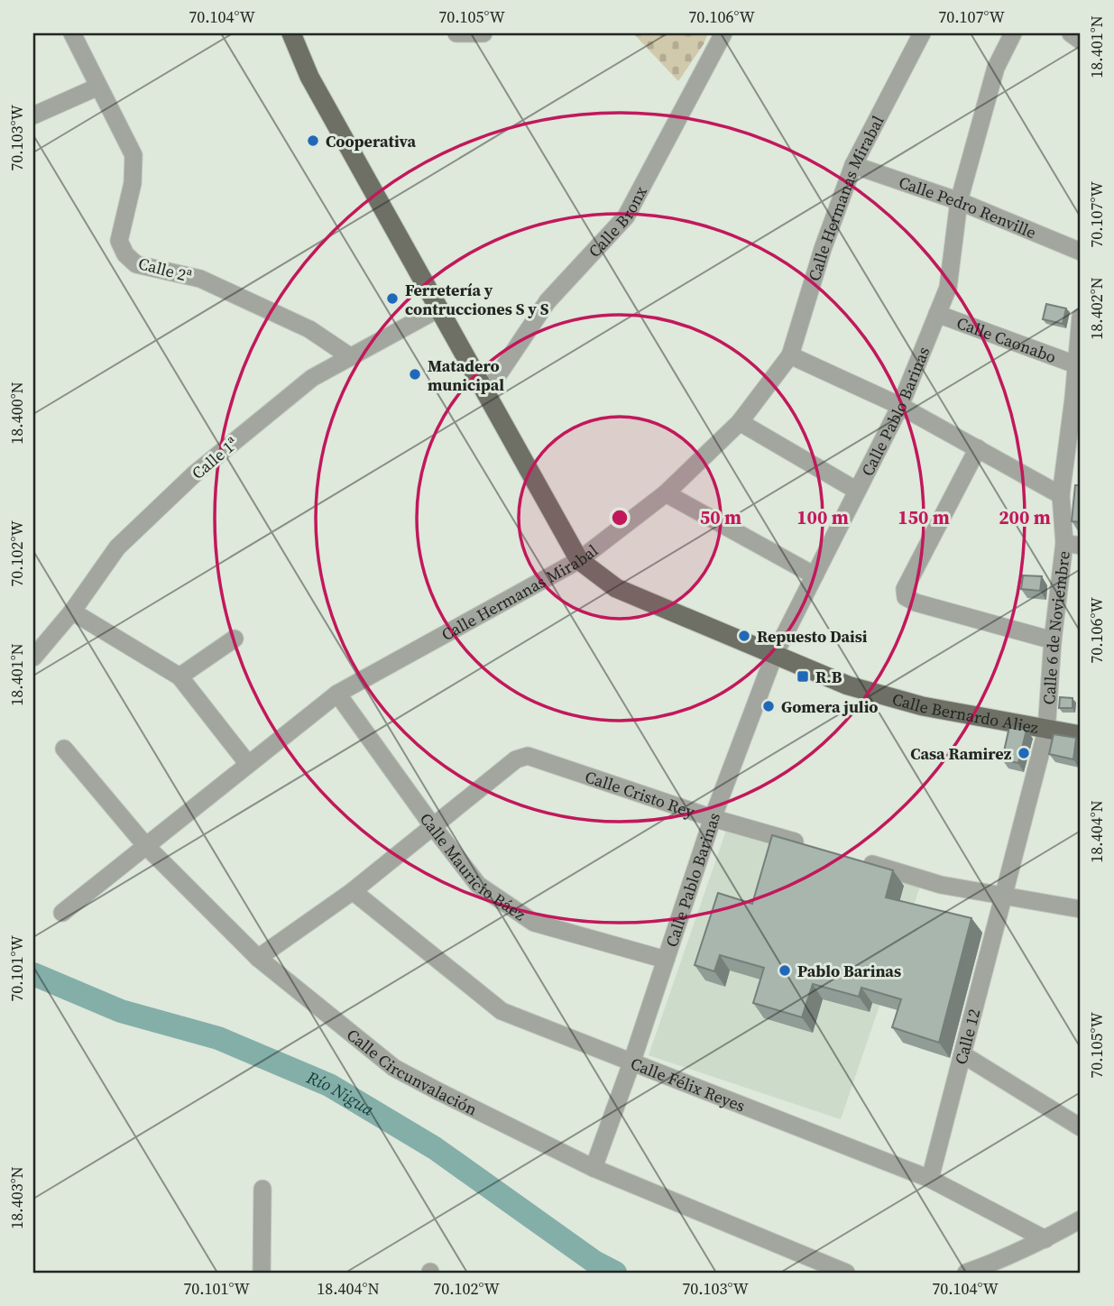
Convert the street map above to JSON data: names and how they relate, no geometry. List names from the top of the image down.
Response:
{
  "streets": {
    "main road": ["Calle Bernardo Aliez"],
    "street": [
      "Calle Hermanas Mirabal",
      "Calle Pedro Renville",
      "Calle Bronx",
      "Calle 2ª",
      "Calle Caonabo",
      "Calle Pablo Barinas",
      "Calle 1ª",
      "Calle 6 de Noviembre",
      "Calle Cristo Rey",
      "Calle Mauricio Báez",
      "Calle 12",
      "Calle Circunvalación",
      "Calle Félix Reyes"
    ]
  },
  "crossings": [
    ["Calle Hermanas Mirabal", "Calle Pedro Renville"],
    ["Calle Hermanas Mirabal", "Calle Bernardo Aliez"],
    ["Calle Hermanas Mirabal", "Calle Mauricio Báez"],
    ["Calle Hermanas Mirabal", "Calle Circunvalación"],
    ["Calle Pedro Renville", "Calle Pablo Barinas"],
    ["Calle 2ª", "Calle 1ª"],
    ["Calle Caonabo", "Calle Pablo Barinas"],
    ["Calle Caonabo", "Calle 6 de Noviembre"],
    ["Calle Pablo Barinas", "Calle Bernardo Aliez"],
    ["Calle Pablo Barinas", "Calle Cristo Rey"],
    ["Calle Pablo Barinas", "Calle Mauricio Báez"],
    ["Calle Pablo Barinas", "Calle Circunvalación"],
    ["Calle Pablo Barinas", "Calle Félix Reyes"],
    ["Calle 6 de Noviembre", "Calle Bernardo Aliez"],
    ["Calle 6 de Noviembre", "Calle 12"],
    ["Calle Cristo Rey", "Calle Mauricio Báez"],
    ["Calle Cristo Rey", "Calle Circunvalación"],
    ["Calle Cristo Rey", "Calle Félix Reyes"],
    ["Calle 12", "Calle Félix Reyes"]
  ],
  "water": ["Río Nigua"],
  "places": {
    "other": [
      "Cooperativa",
      "Ferretería y contrucciones S y S",
      "Matadero municipal",
      "Repuesto Daisi",
      "Gomera julio",
      "Casa Ramirez",
      "Pablo Barinas"
    ],
    "transit": ["R.B"]
  },
  "coordinates": [
    "70.104°W",
    "70.105°W",
    "70.106°W",
    "70.107°W",
    "18.401°N",
    "70.103°W",
    "18.402°N",
    "18.400°N",
    "70.102°W",
    "18.404°N",
    "70.101°W",
    "18.403°N"
  ],
  "rings": [
    "50 m",
    "100 m",
    "150 m",
    "200 m"
  ]
}
